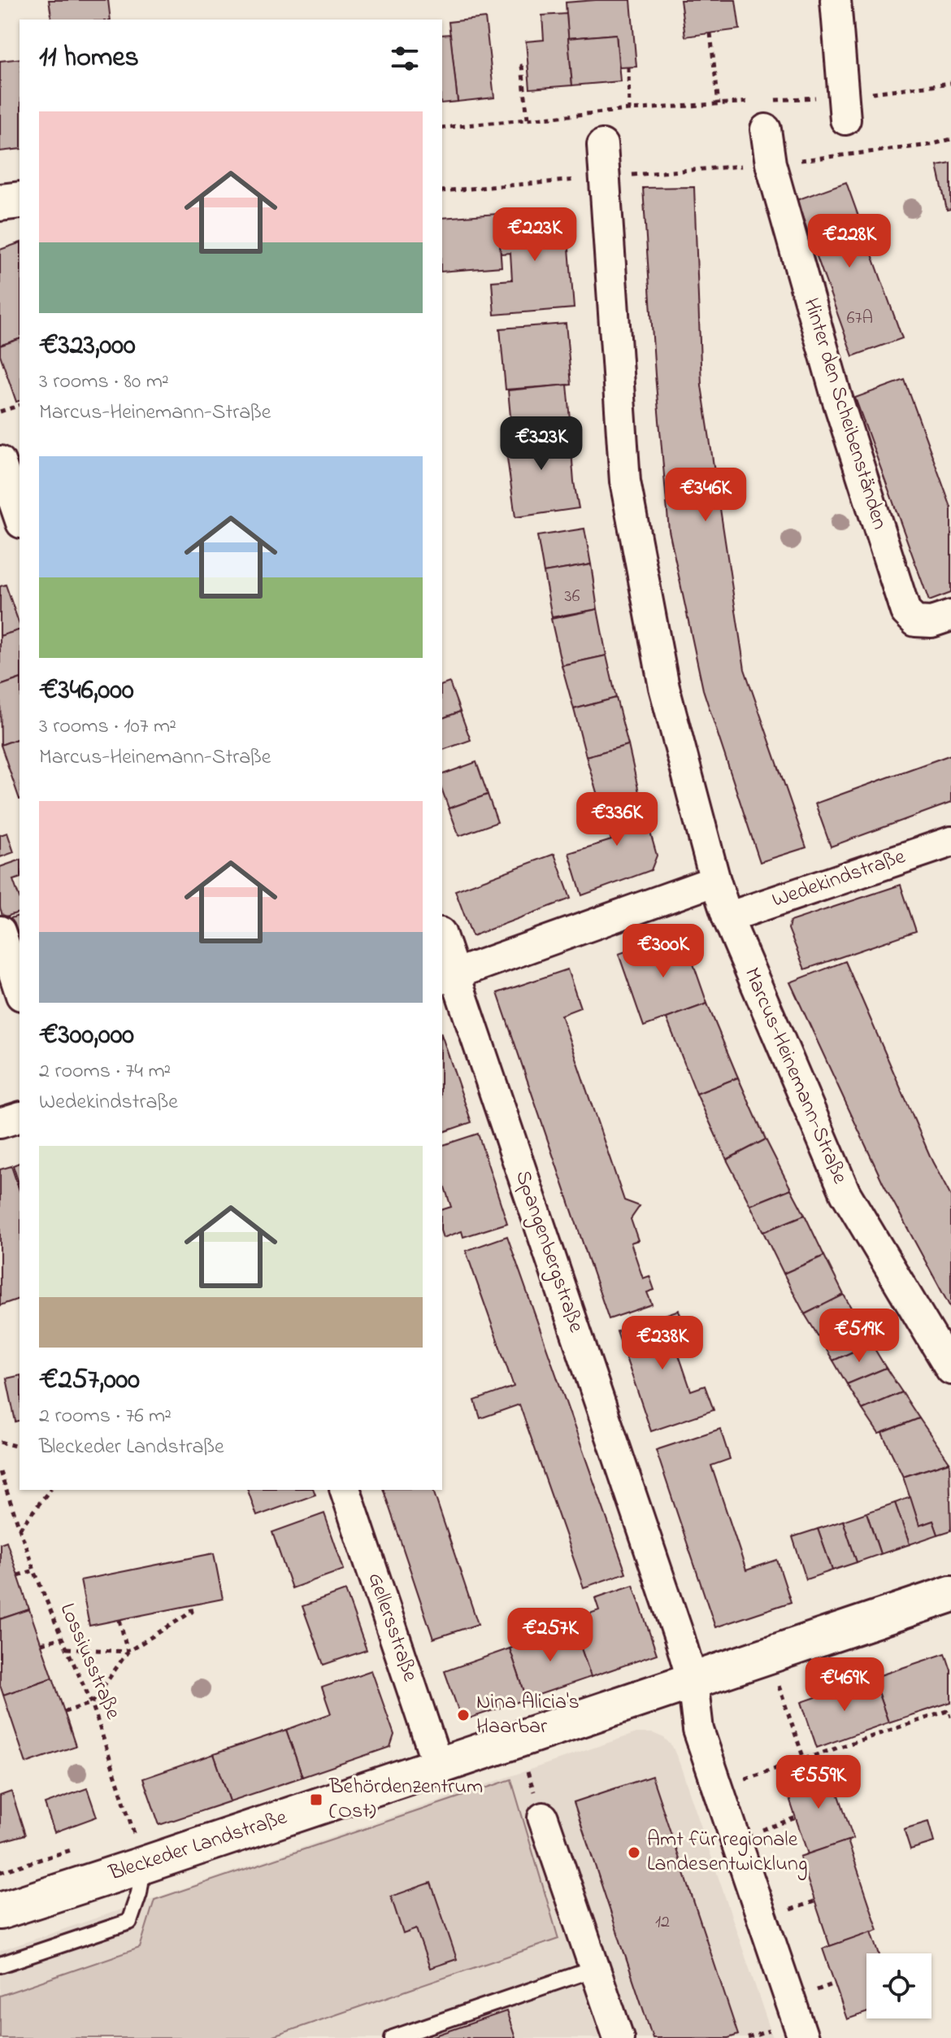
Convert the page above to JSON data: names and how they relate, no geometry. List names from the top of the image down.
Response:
{
  "streets": {
    "street": [
      "Hinter den Scheibenständen",
      "Wedekindstraße",
      "Marcus-Heinemann-Straße",
      "Spangenbergstraße",
      "Gellersstraße",
      "Bleckeder Landstraße"
    ],
    "path": ["Lossiusstraße"]
  },
  "crossings": [
    ["Wedekindstraße", "Marcus-Heinemann-Straße"],
    ["Spangenbergstraße", "Bleckeder Landstraße"],
    ["Gellersstraße", "Bleckeder Landstraße"],
    ["Lossiusstraße", "Bleckeder Landstraße"]
  ],
  "places": {
    "other": ["Nina Alicia's Haarbar", "Amt für regionale Landesentwicklung"],
    "transit": ["Behördenzentrum (Ost)"]
  },
  "house_numbers": ["67A", "36", "12"],
  "page": {
    "heading": "11 homes",
    "list": [
      {
        "name": "€323,000",
        "note": "3 rooms · 80 m² · Marcus-Heinemann-Straße"
      },
      {
        "name": "€346,000",
        "note": "3 rooms · 107 m² · Marcus-Heinemann-Straße"
      },
      {
        "name": "€300,000",
        "note": "2 rooms · 74 m² · Wedekindstraße"
      },
      {
        "name": "€257,000",
        "note": "2 rooms · 76 m² · Bleckeder Landstraße"
      }
    ],
    "price": [
      "€223K",
      "€228K",
      "€323K",
      "€346K",
      "€336K",
      "€300K",
      "€519K",
      "€238K",
      "€257K",
      "€469K",
      "€559K"
    ]
  }
}
